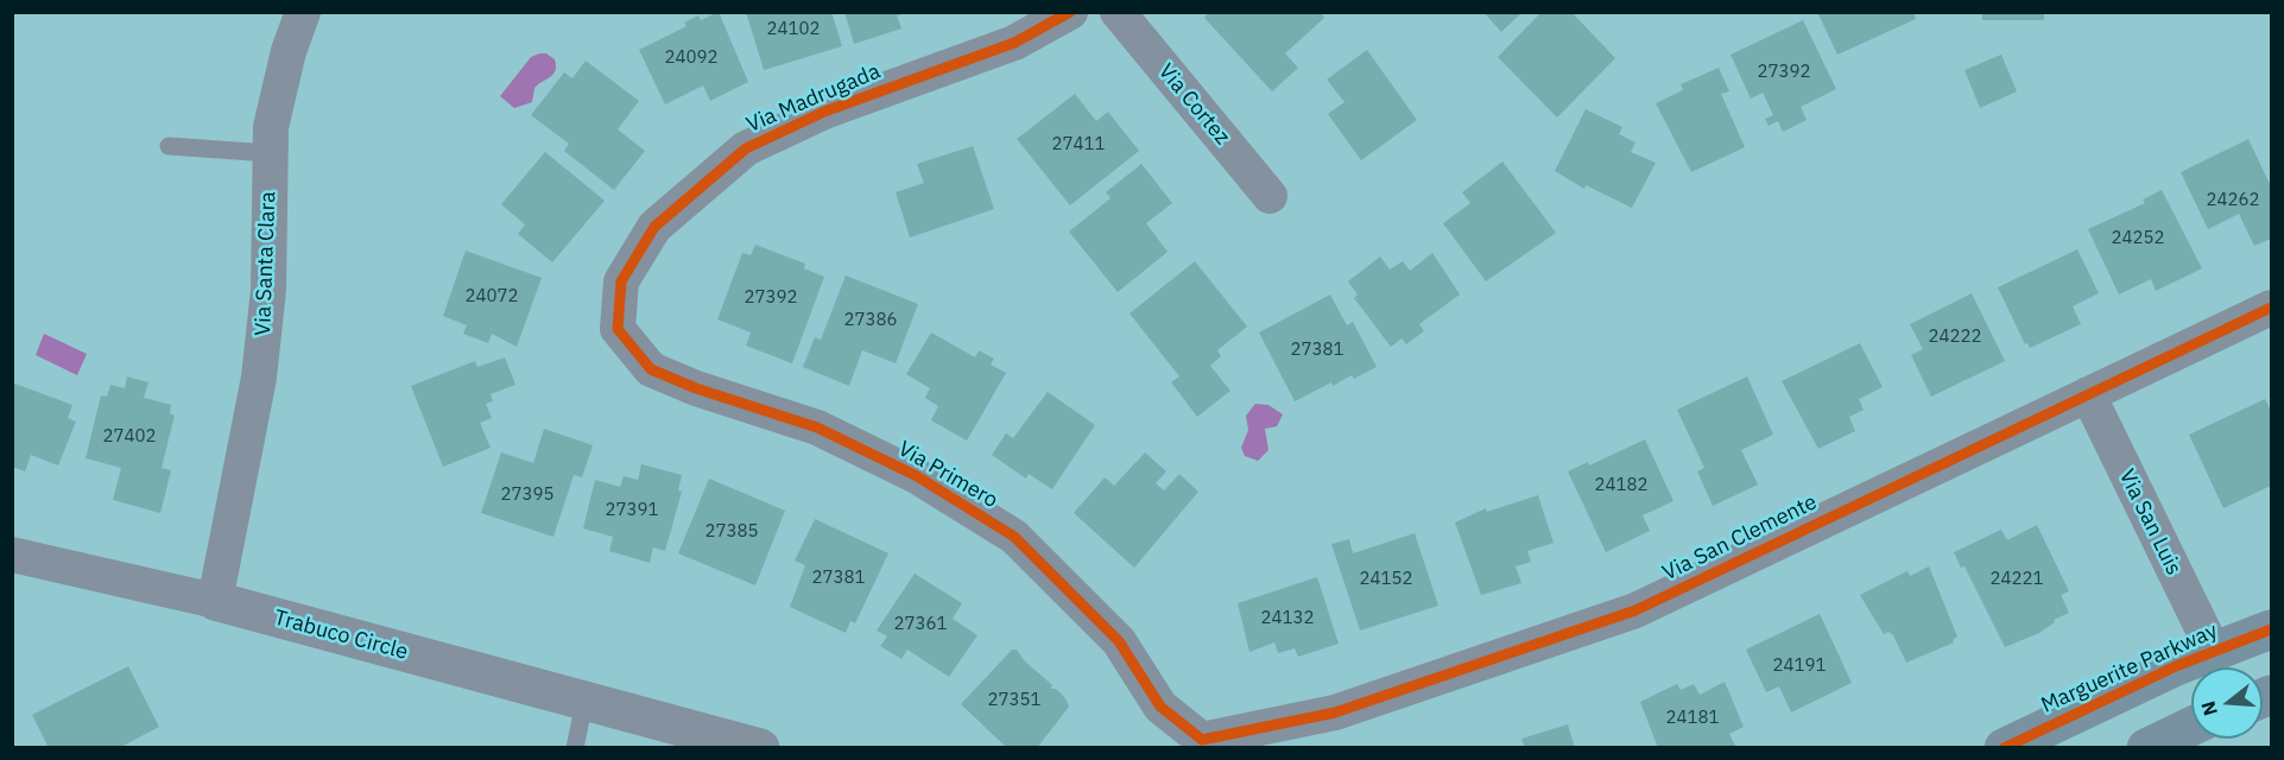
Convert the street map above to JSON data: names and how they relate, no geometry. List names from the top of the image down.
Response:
{
  "streets": {
    "main road": ["Marguerite Parkway"],
    "street": [
      "Via Madrugada",
      "Via Cortez",
      "Via Santa Clara",
      "Via Primero",
      "Via San Luis",
      "Via San Clemente",
      "Trabuco Circle"
    ]
  },
  "crossings": [
    ["Via Madrugada", "Via Primero"],
    ["Via Santa Clara", "Trabuco Circle"],
    ["Via Primero", "Via San Clemente"],
    ["Via San Luis", "Via San Clemente"],
    ["Via San Luis", "Marguerite Parkway"]
  ],
  "house_numbers": [
    "24102",
    "24092",
    "27392",
    "27411",
    "24262",
    "24252",
    "24072",
    "27392",
    "27386",
    "24222",
    "27381",
    "27402",
    "24182",
    "27395",
    "27391",
    "27385",
    "27381",
    "24152",
    "24221",
    "24132",
    "27361",
    "24191",
    "27351",
    "24181"
  ],
  "north": "left"
}
